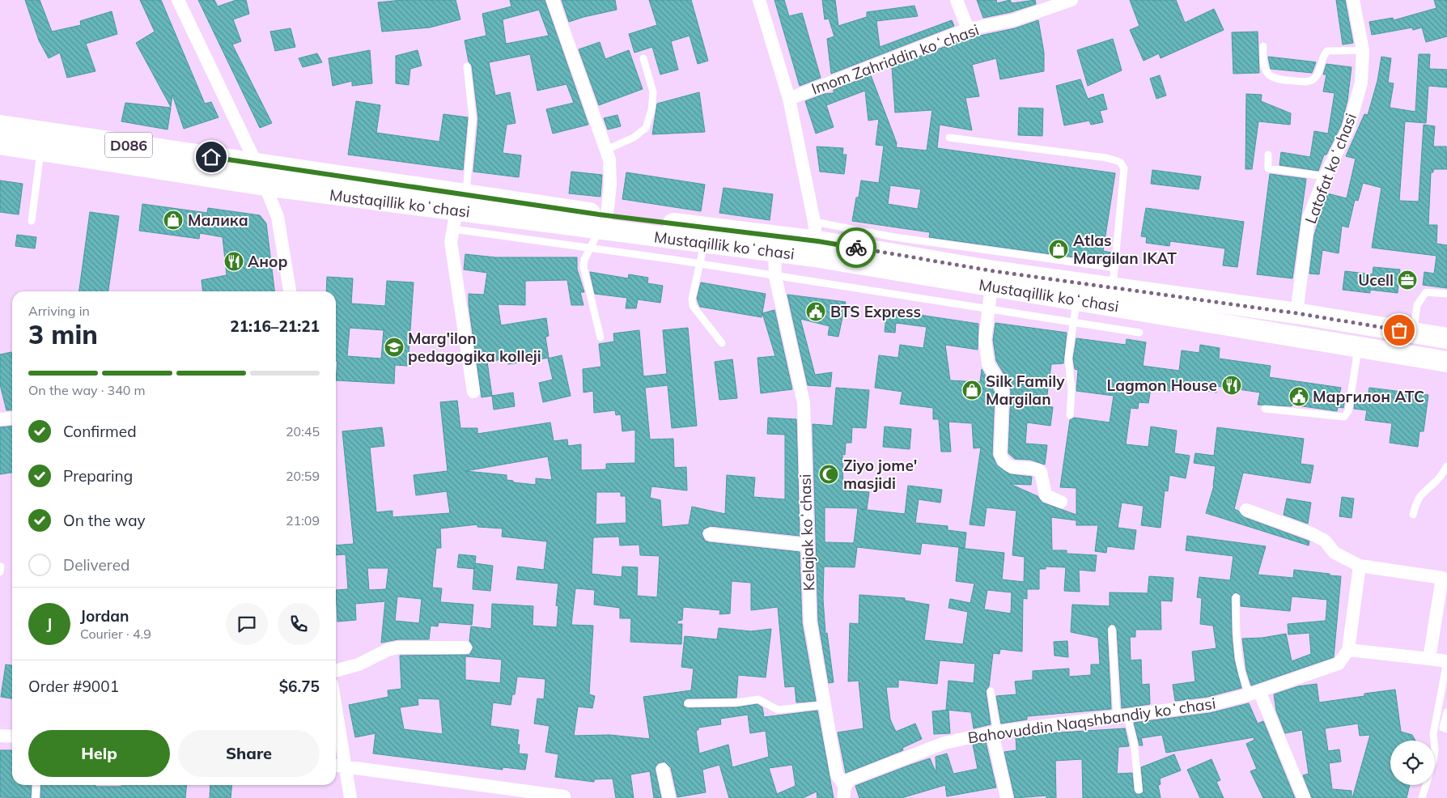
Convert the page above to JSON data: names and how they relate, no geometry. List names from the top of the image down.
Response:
{
  "streets": {
    "main road": ["D086", "Mustaqillik koʻchasi"],
    "street": [
      "Imom Zahriddin koʻchasi",
      "Latofat koʻchasi",
      "Kelajak koʻchasi",
      "Bahovuddin Naqshbandiy koʻchasi"
    ]
  },
  "crossings": [
    ["Latofat koʻchasi", "Mustaqillik koʻchasi"],
    ["Mustaqillik koʻchasi", "Kelajak koʻchasi"],
    ["Kelajak koʻchasi", "Bahovuddin Naqshbandiy koʻchasi"]
  ],
  "places": {
    "shop": ["Малика", "Atlas Margilan IKAT", "Silk Family Margilan"],
    "restaurant": ["Анор", "Lagmon House"],
    "office": ["Ucell"],
    "public building": ["BTS Express", "Маргилон АТС"],
    "school or university": ["Marg'ilon pedagogika kolleji"],
    "mosque": ["Ziyo jome' masjidi"]
  },
  "page": {
    "heading": ["3 min", "Arriving in", "21:16–21:21"],
    "panel": [
      "Jordan",
      "Courier · 4.9",
      "Order #9001",
      "$6.75"
    ],
    "bar": "On the way · 340 m",
    "list": [
      ["Confirmed", "20:45"],
      ["Preparing", "20:59"],
      ["On the way", "21:09"],
      "Delivered"
    ],
    "round": "J",
    "buttons": ["Help", "Share"]
  }
}
